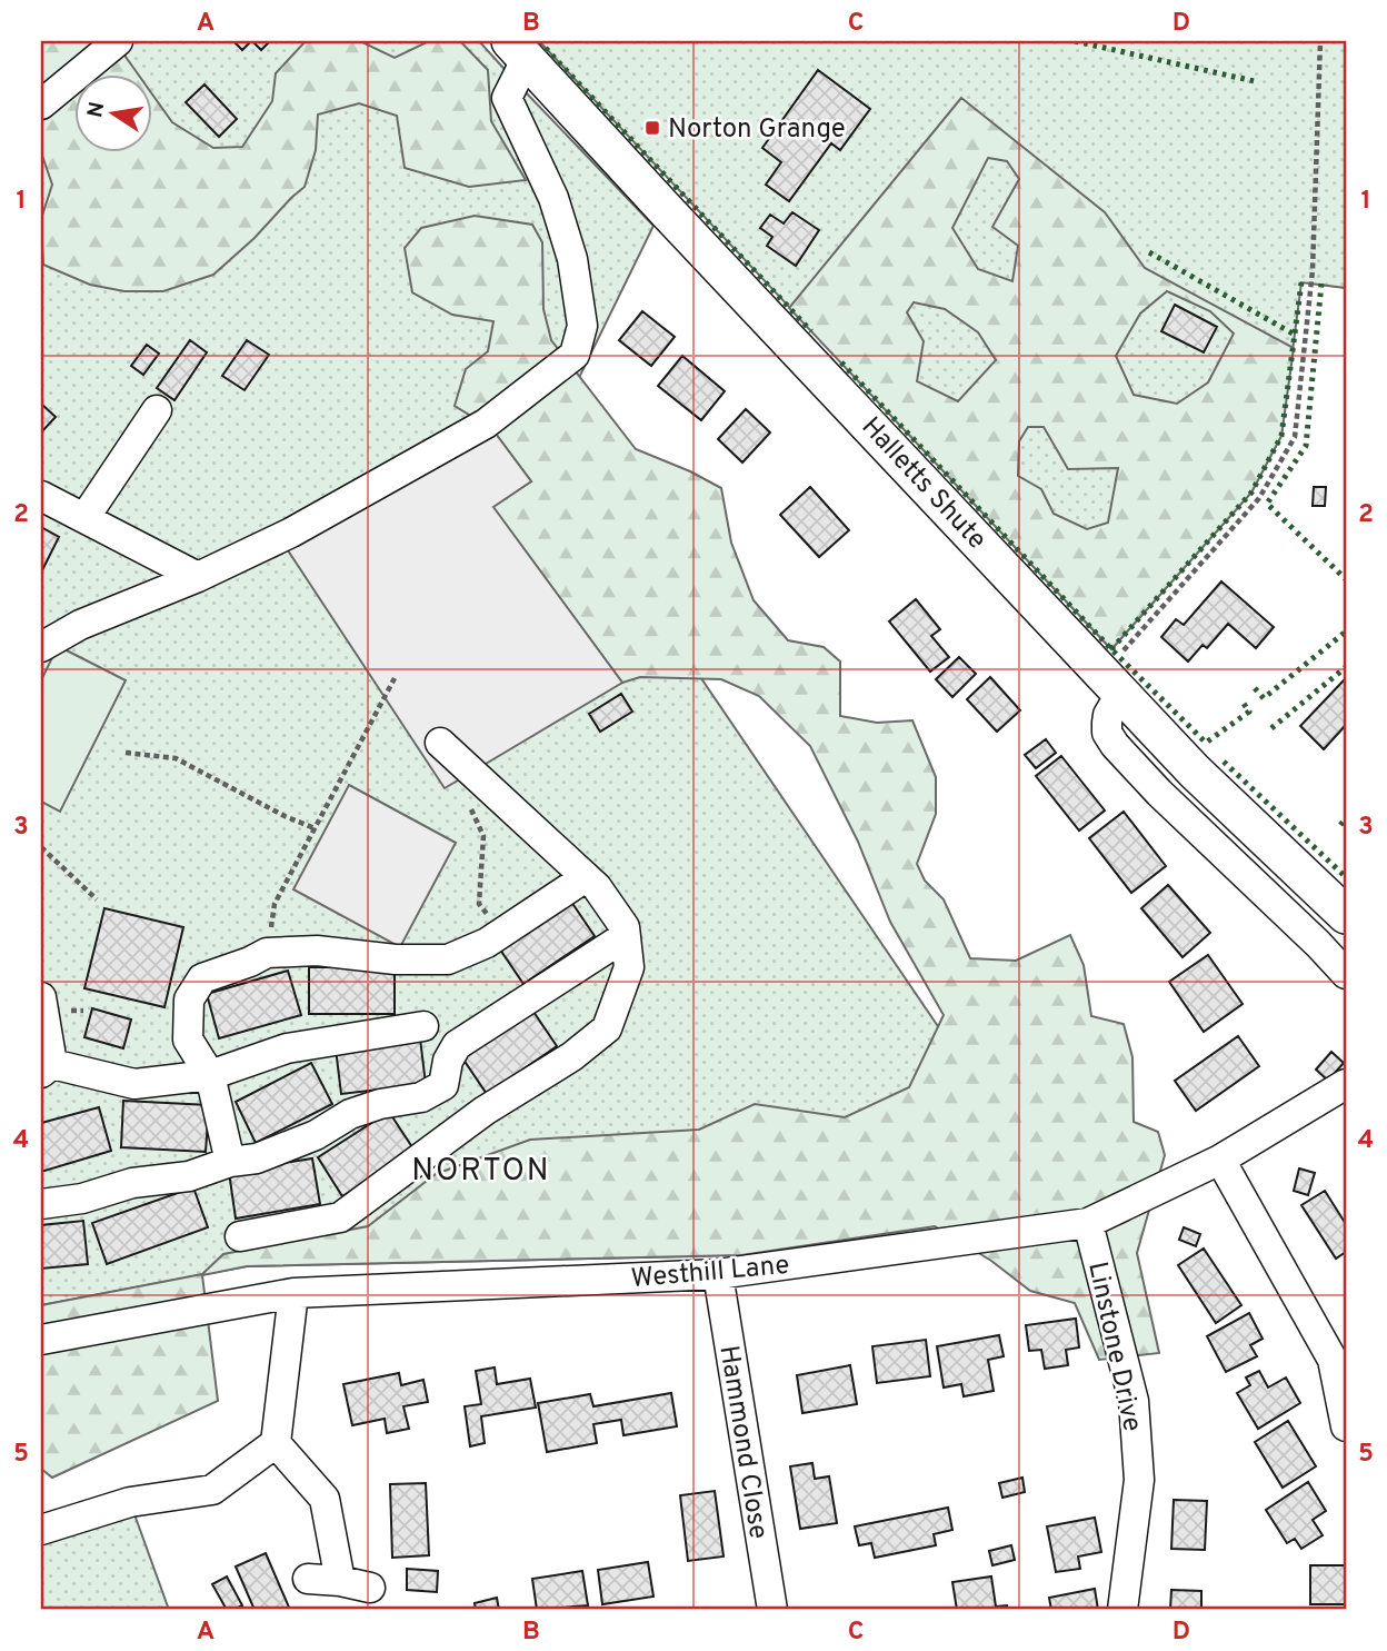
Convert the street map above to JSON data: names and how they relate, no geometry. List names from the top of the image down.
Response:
{
  "streets": {
    "main road": ["Halletts Shute"],
    "street": ["Westhill Lane", "Linstone Drive", "Hammond Close"]
  },
  "crossings": [
    ["Westhill Lane", "Linstone Drive"],
    ["Westhill Lane", "Hammond Close"]
  ],
  "districts": ["NORTON"],
  "places": {
    "transit": ["Norton Grange"]
  },
  "north": "left",
  "grid": {
    "columns": [
      "A",
      "B",
      "C",
      "D"
    ],
    "rows": [
      "1",
      "2",
      "3",
      "4",
      "5"
    ]
  }
}
